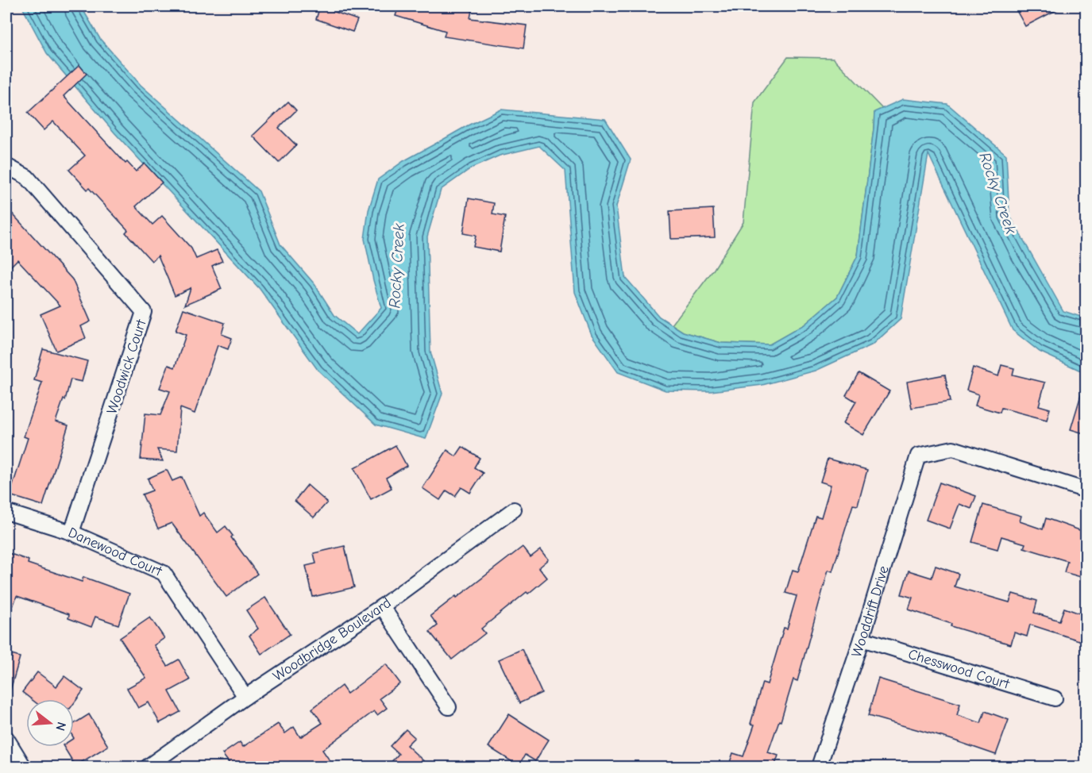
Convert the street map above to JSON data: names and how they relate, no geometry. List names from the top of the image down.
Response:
{
  "streets": {
    "street": [
      "Woodwick Court",
      "Danewood Court",
      "Wooddrift Drive",
      "Woodbridge Boulevard",
      "Chesswood Court"
    ]
  },
  "crossings": [
    ["Woodwick Court", "Danewood Court"],
    ["Danewood Court", "Woodbridge Boulevard"],
    ["Wooddrift Drive", "Chesswood Court"]
  ],
  "water": ["Rocky Creek"],
  "north": "right"
}
